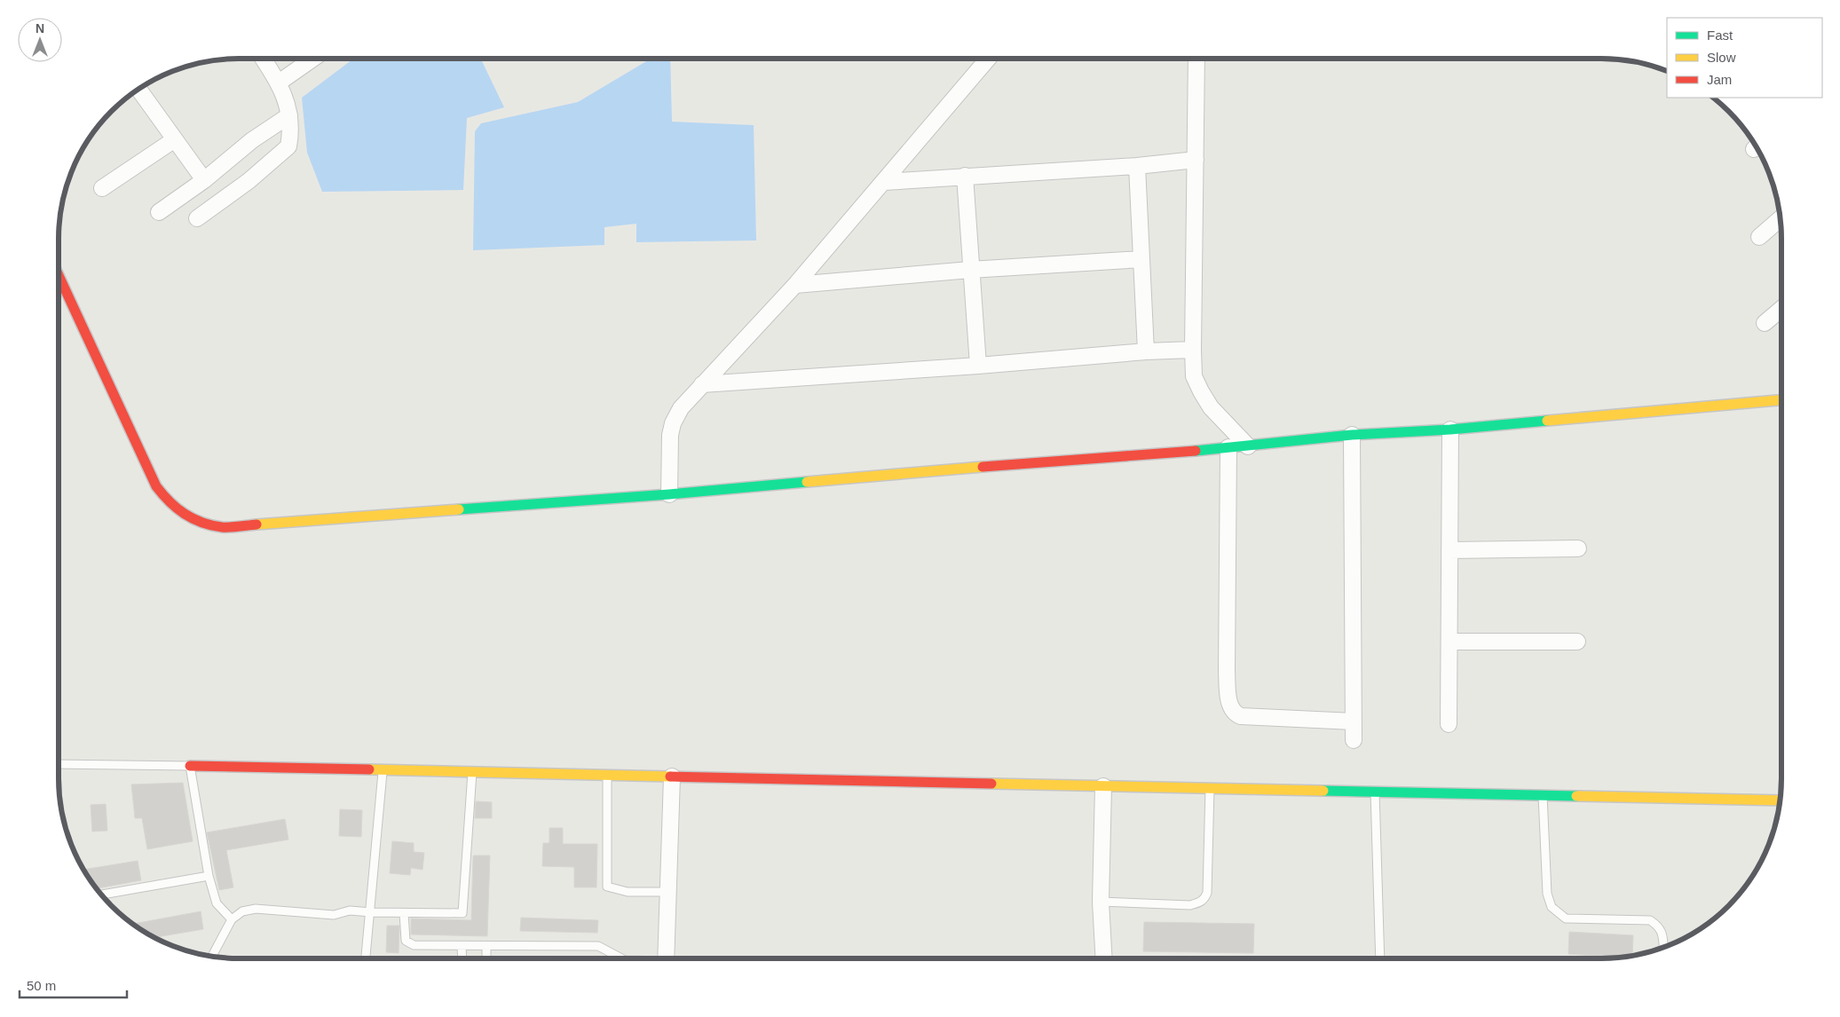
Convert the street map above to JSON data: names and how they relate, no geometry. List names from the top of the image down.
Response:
{
  "legend": ["Fast", "Slow", "Jam"],
  "scale_bar": "50 m",
  "north": "top"
}
